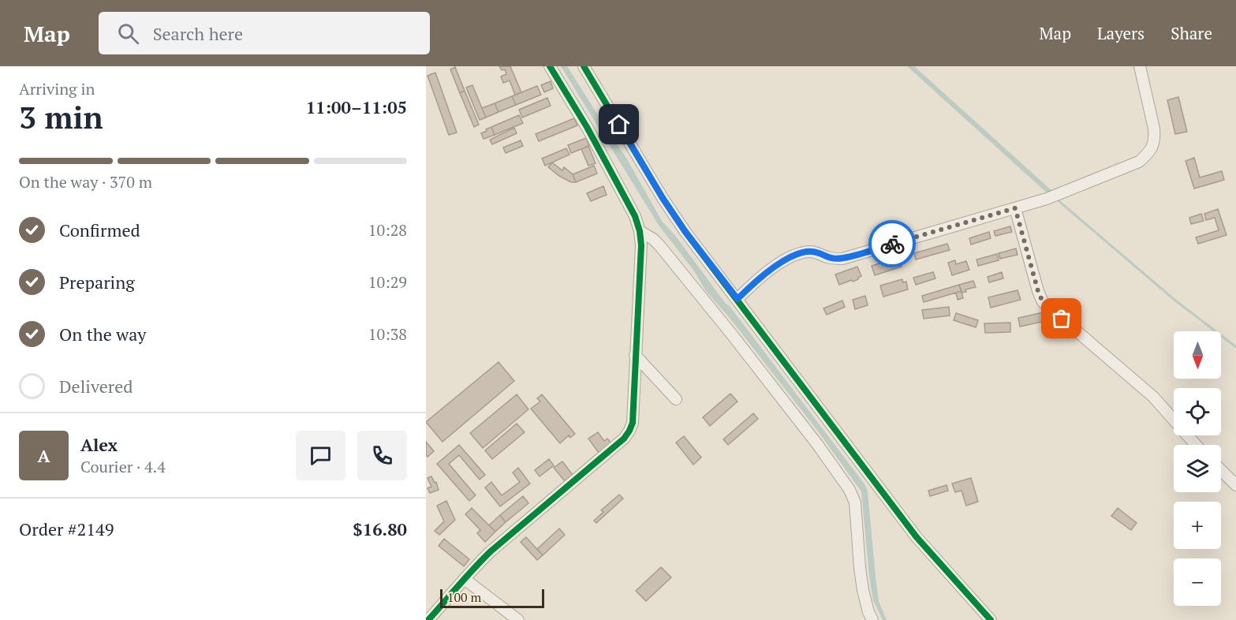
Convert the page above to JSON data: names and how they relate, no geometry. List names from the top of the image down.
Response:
{
  "scale_bar": "100 m",
  "north": "bottom",
  "page": {
    "header": "Map",
    "search": "Search here",
    "nav": ["Map", "Layers", "Share"],
    "heading": ["3 min", "Arriving in", "11:00–11:05"],
    "panel": [
      "Alex",
      "Courier · 4.4",
      "Order #2149",
      "$16.80"
    ],
    "bar": "On the way · 370 m",
    "list": [
      ["Confirmed", "10:28"],
      ["Preparing", "10:29"],
      ["On the way", "10:38"],
      "Delivered"
    ],
    "map_buttons": ["+", "−"],
    "round": "A",
    "scale": "100 m"
  }
}
